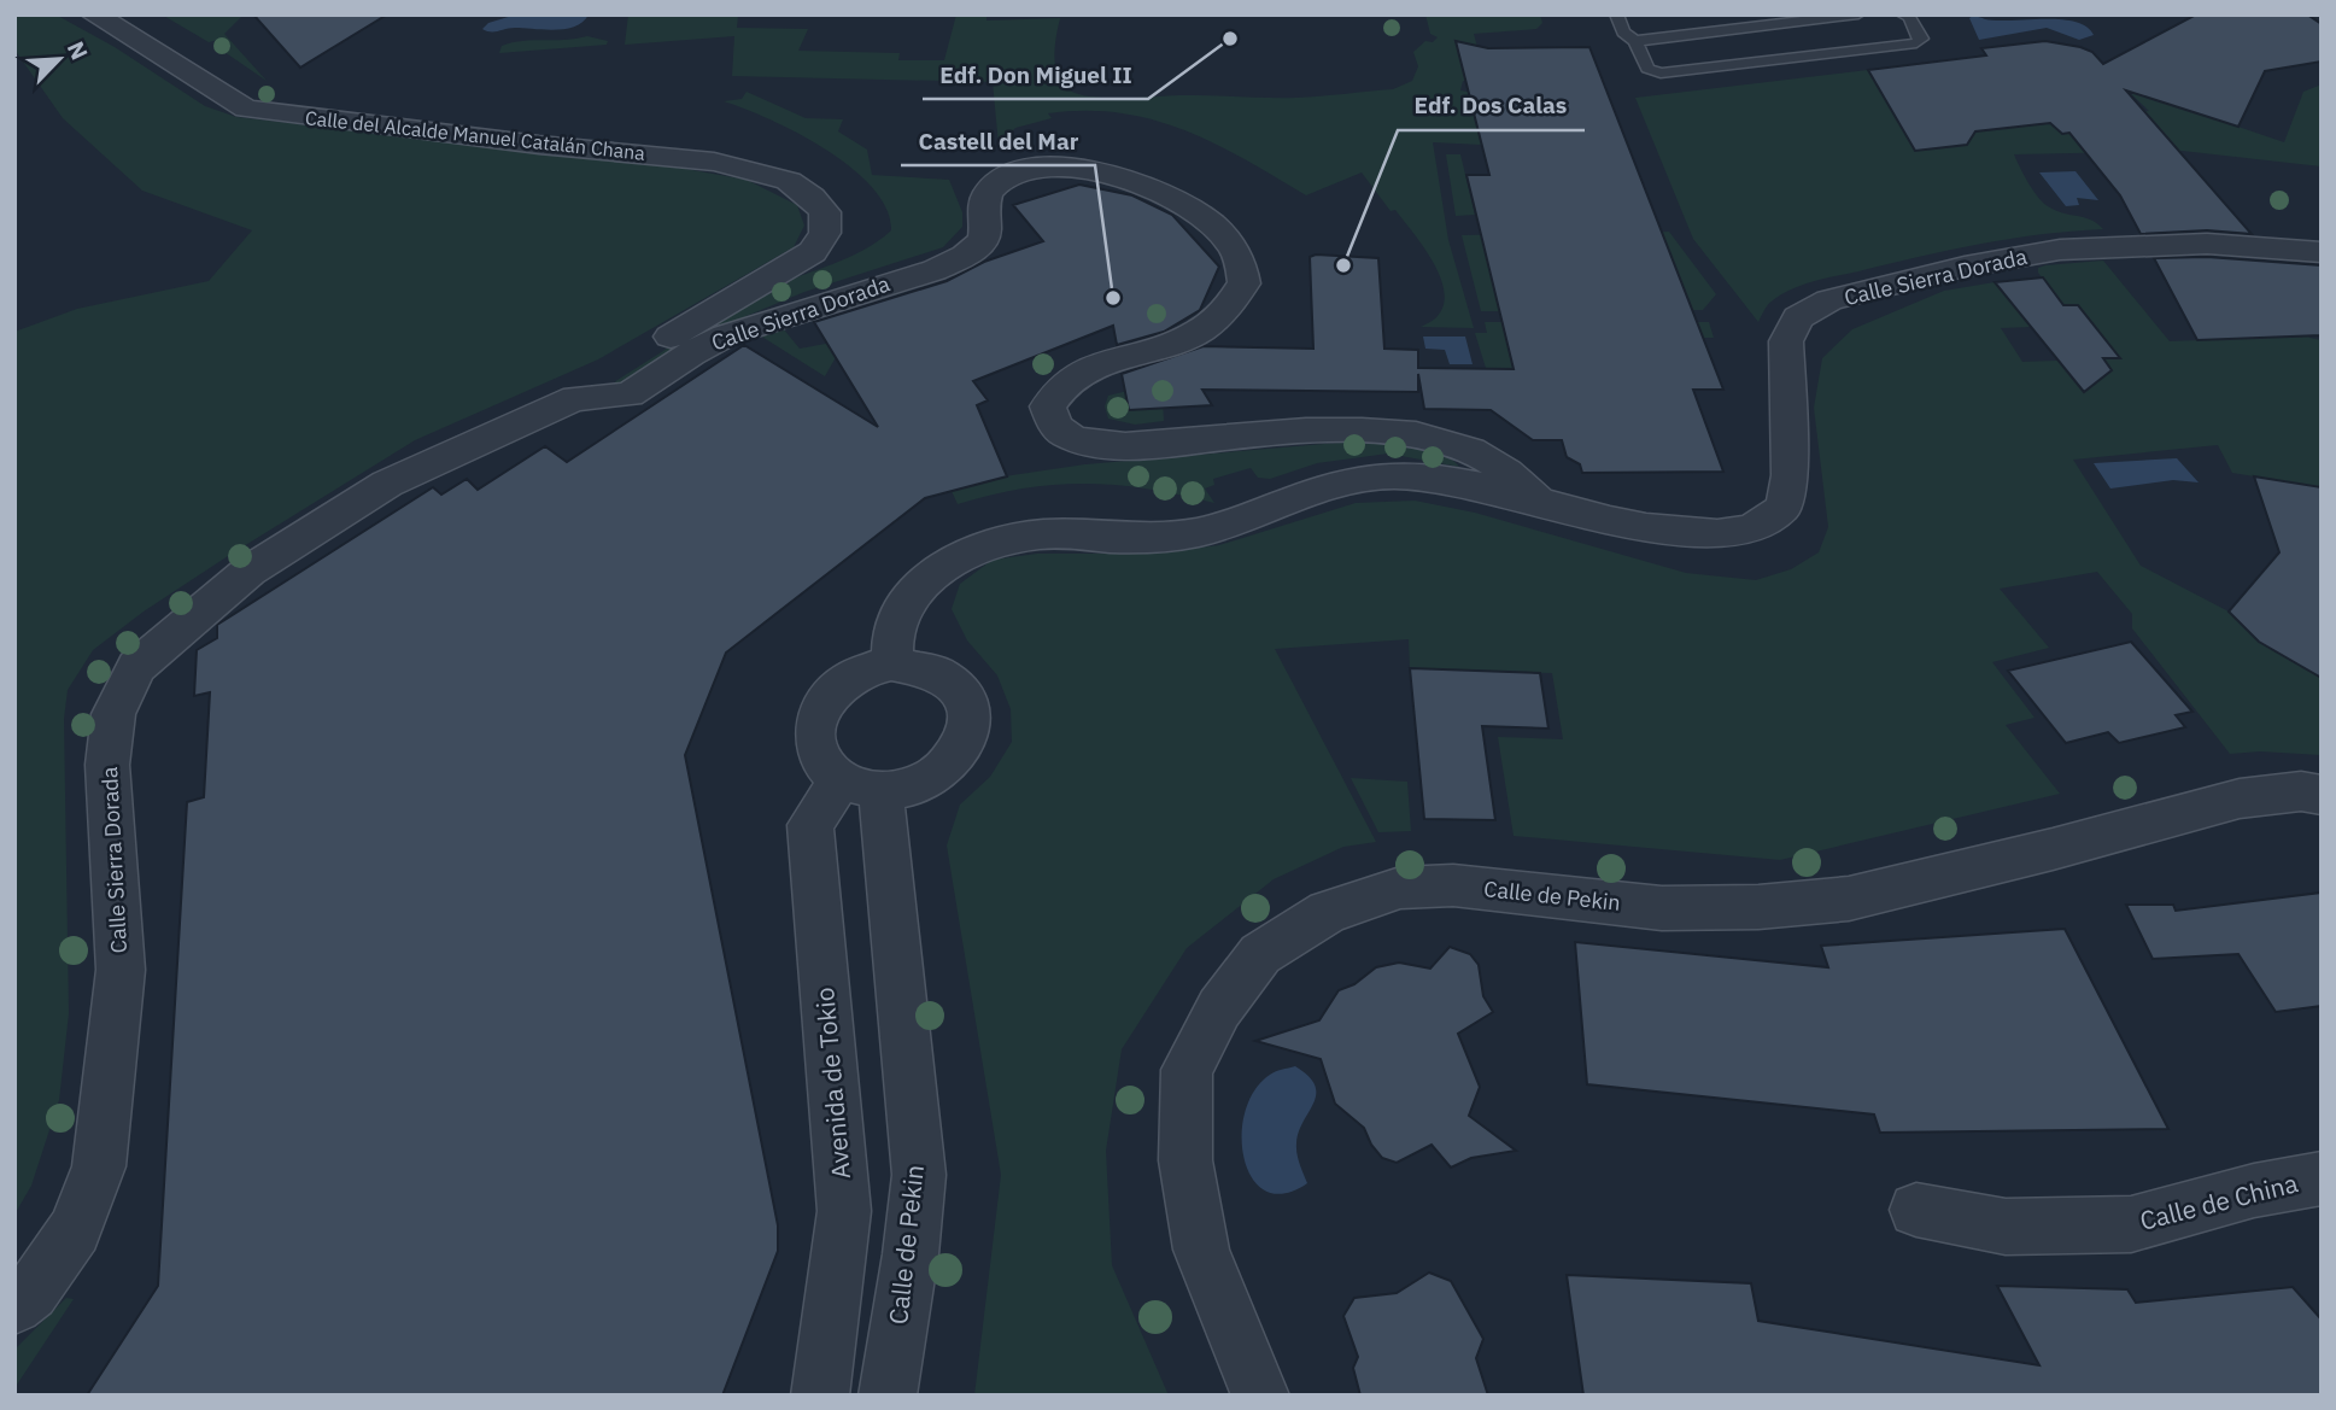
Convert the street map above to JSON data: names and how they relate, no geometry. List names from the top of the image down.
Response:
{
  "streets": {
    "street": [
      "Calle del Alcalde Manuel Catalán Chana",
      "Calle Sierra Dorada",
      "Calle de Pekin",
      "Avenida de Tokio",
      "Calle de China"
    ]
  },
  "crossings": [
    ["Calle del Alcalde Manuel Catalán Chana", "Calle Sierra Dorada"],
    ["Calle Sierra Dorada", "Calle de Pekin"],
    ["Calle Sierra Dorada", "Avenida de Tokio"],
    ["Calle de Pekin", "Avenida de Tokio"]
  ],
  "places": ["Edf. Don Miguel II", "Edf. Dos Calas", "Castell del Mar"],
  "north": "top right"
}
